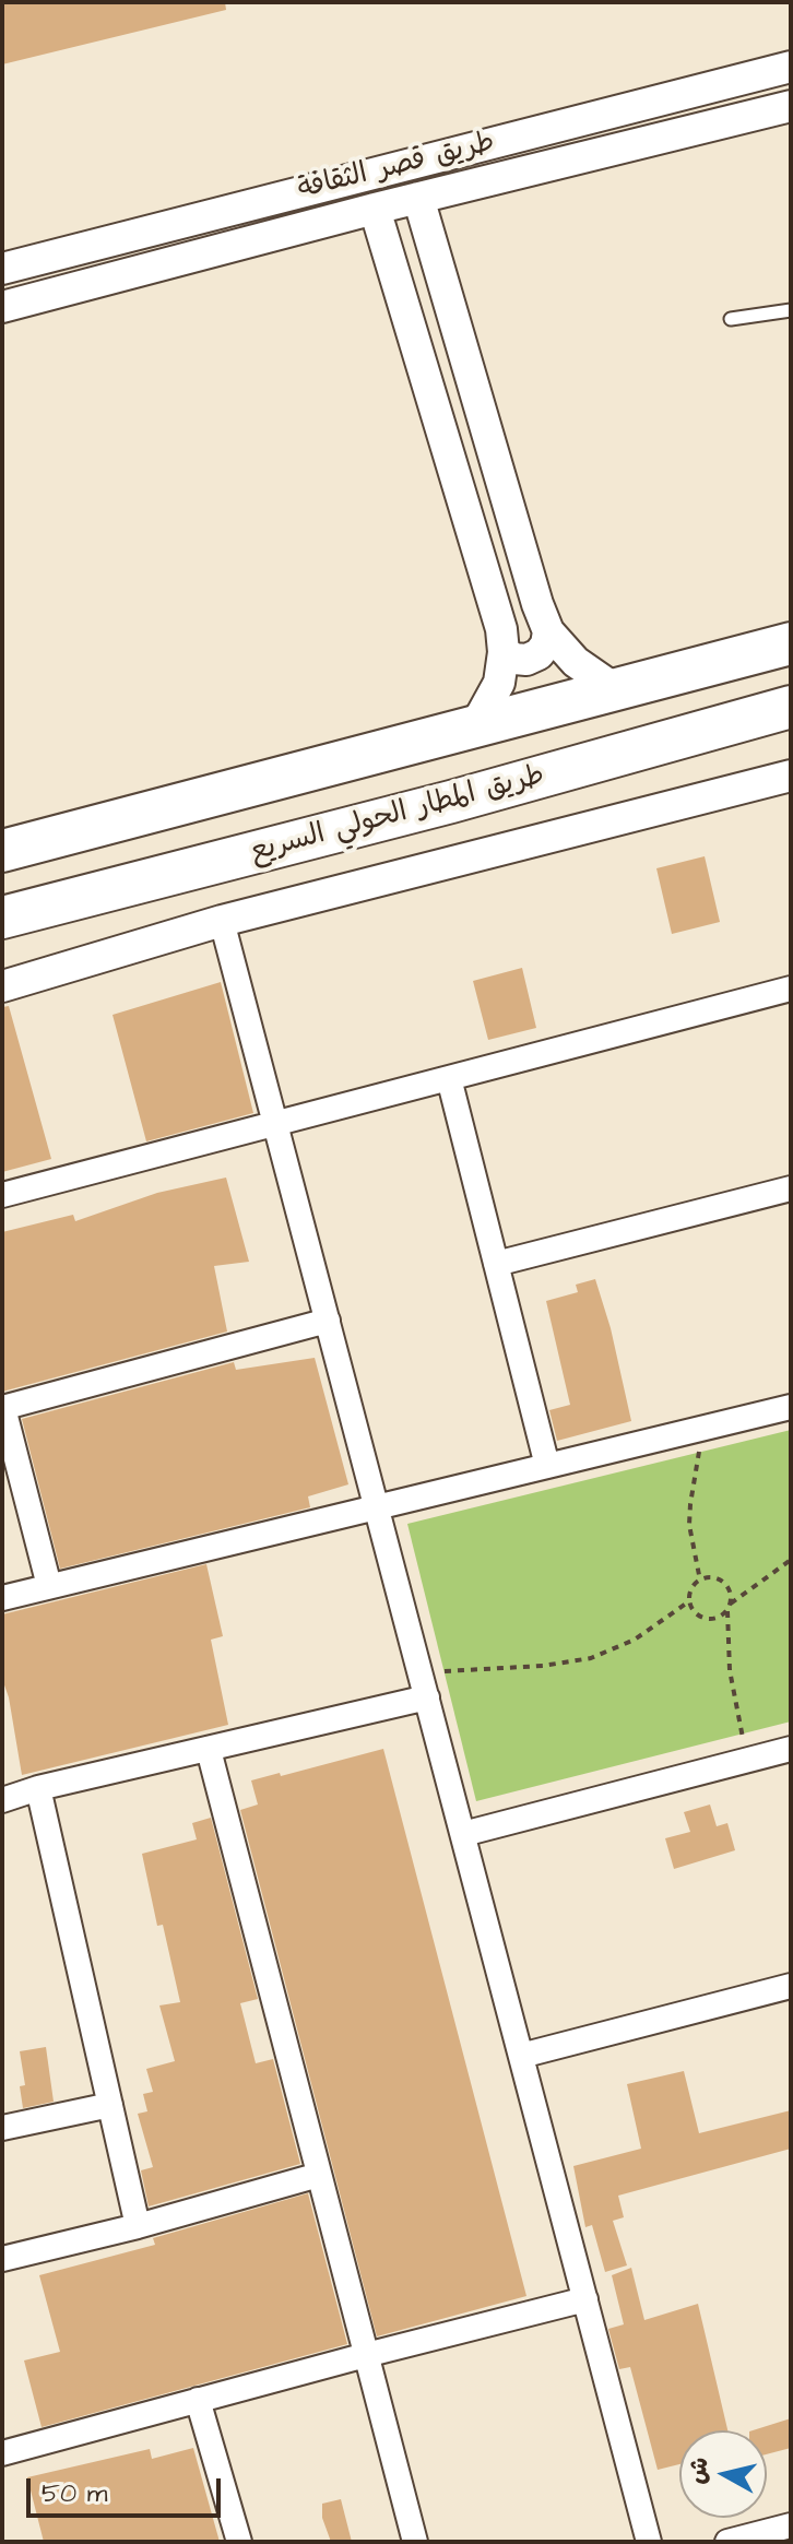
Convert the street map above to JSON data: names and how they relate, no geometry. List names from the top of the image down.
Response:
{
  "streets": {
    "highway": ["طريق المطار الحولي السريع"],
    "street": ["طريق قصر الثقافة"]
  },
  "scale_bar": "50 m",
  "north": "left"
}
